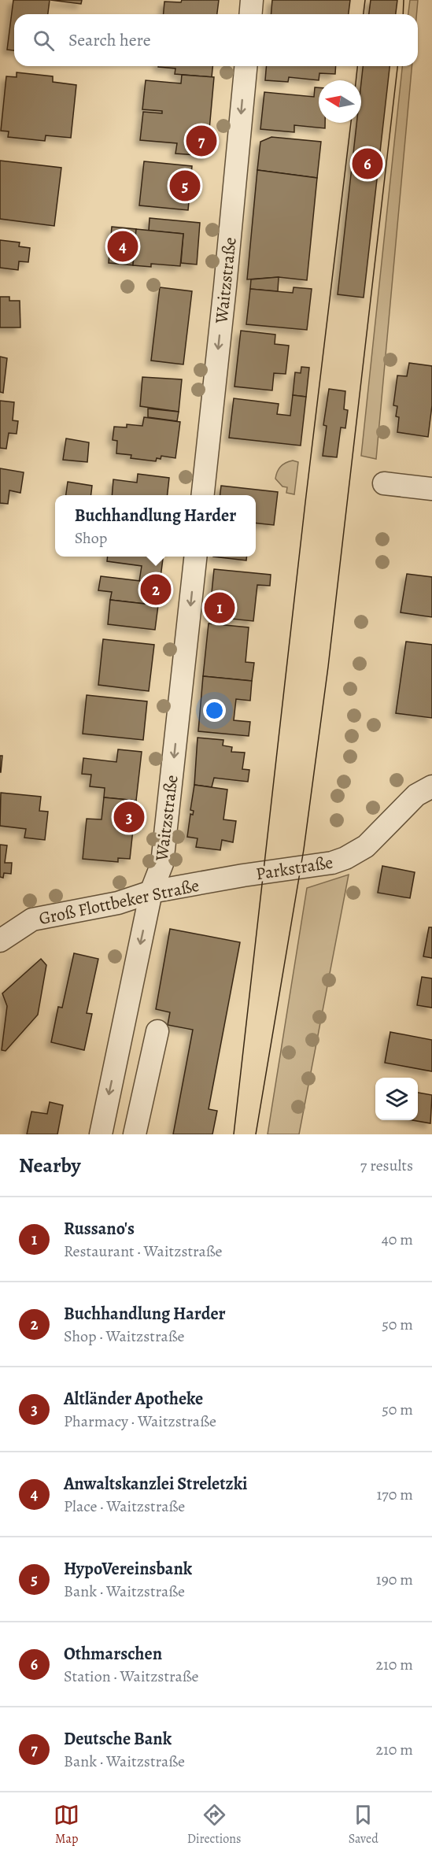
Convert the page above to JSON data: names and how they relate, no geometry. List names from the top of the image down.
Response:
{
  "streets": {
    "street": ["Waitzstraße", "Parkstraße", "Groß Flottbeker Straße"]
  },
  "crossings": [
    ["Waitzstraße", "Groß Flottbeker Straße"],
    ["Parkstraße", "Groß Flottbeker Straße"]
  ],
  "one_way": ["Waitzstraße"],
  "north": "left",
  "page": {
    "search": "Search here",
    "pins": [
      "7",
      "6",
      "5",
      "4",
      "2",
      "1",
      "3"
    ],
    "popup": ["Buchhandlung Harder", "Shop"],
    "heading": ["Nearby", "7 results"],
    "list": [
      {
        "mark": "1",
        "name": "Russano's",
        "note": "Restaurant · Waitzstraße",
        "value": "40 m"
      },
      {
        "mark": "2",
        "name": "Buchhandlung Harder",
        "note": "Shop · Waitzstraße",
        "value": "50 m"
      },
      {
        "mark": "3",
        "name": "Altländer Apotheke",
        "note": "Pharmacy · Waitzstraße",
        "value": "50 m"
      },
      {
        "mark": "4",
        "name": "Anwaltskanzlei Streletzki",
        "note": "Place · Waitzstraße",
        "value": "170 m"
      },
      {
        "mark": "5",
        "name": "HypoVereinsbank",
        "note": "Bank · Waitzstraße",
        "value": "190 m"
      },
      {
        "mark": "6",
        "name": "Othmarschen",
        "note": "Station · Waitzstraße",
        "value": "210 m"
      },
      {
        "mark": "7",
        "name": "Deutsche Bank",
        "note": "Bank · Waitzstraße",
        "value": "210 m"
      }
    ],
    "nav": ["Map", "Directions", "Saved"]
  }
}
